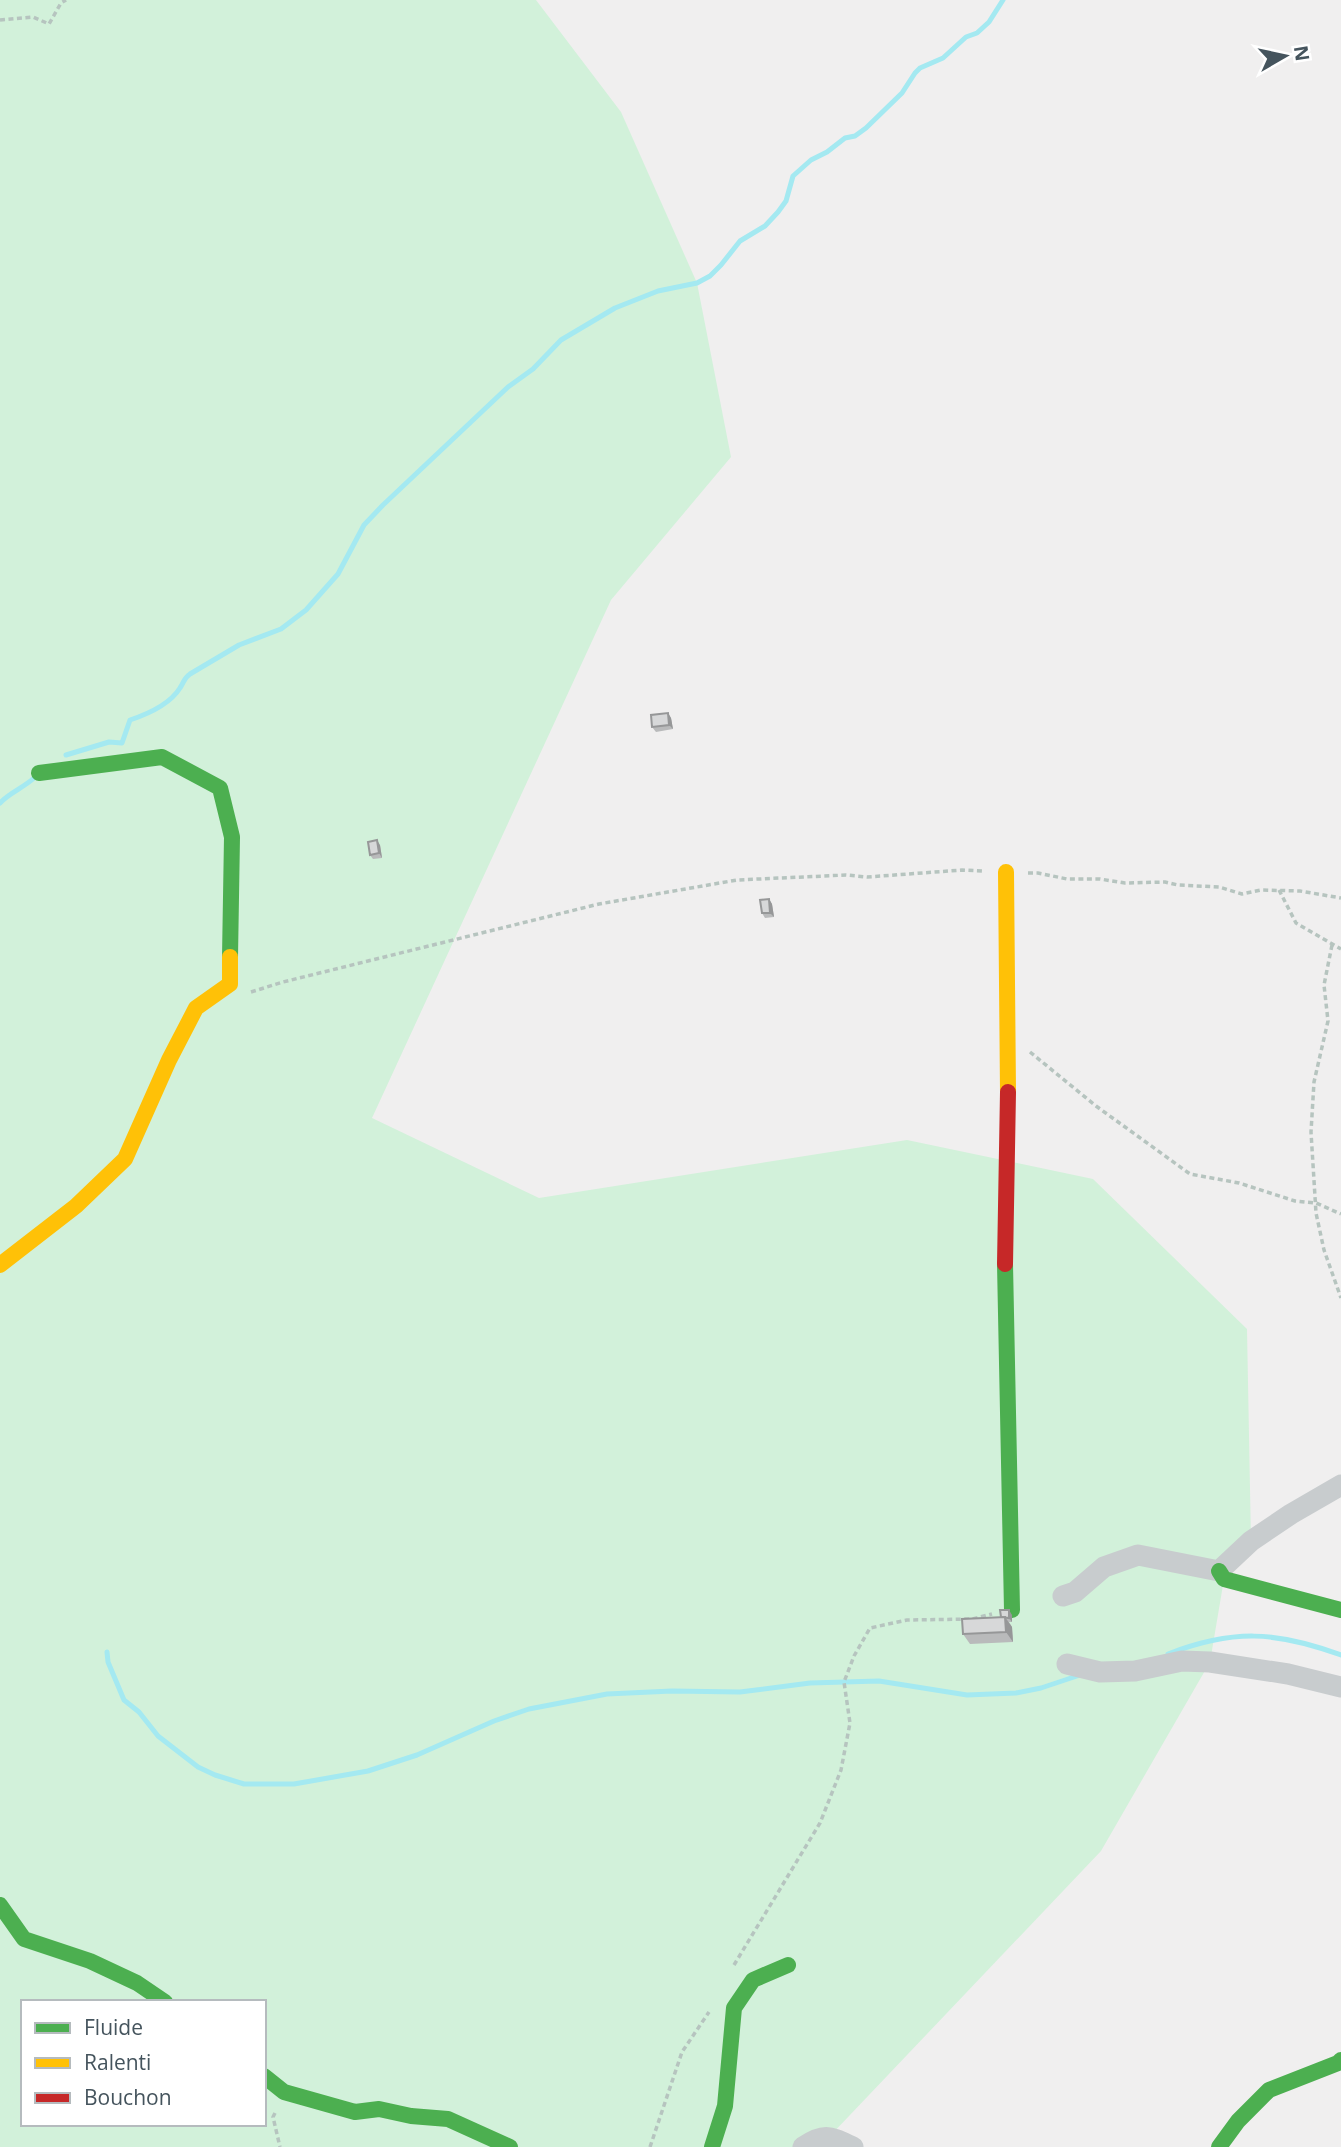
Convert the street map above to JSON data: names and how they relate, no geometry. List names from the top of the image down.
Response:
{
  "legend": ["Fluide", "Ralenti", "Bouchon"],
  "north": "right"
}
